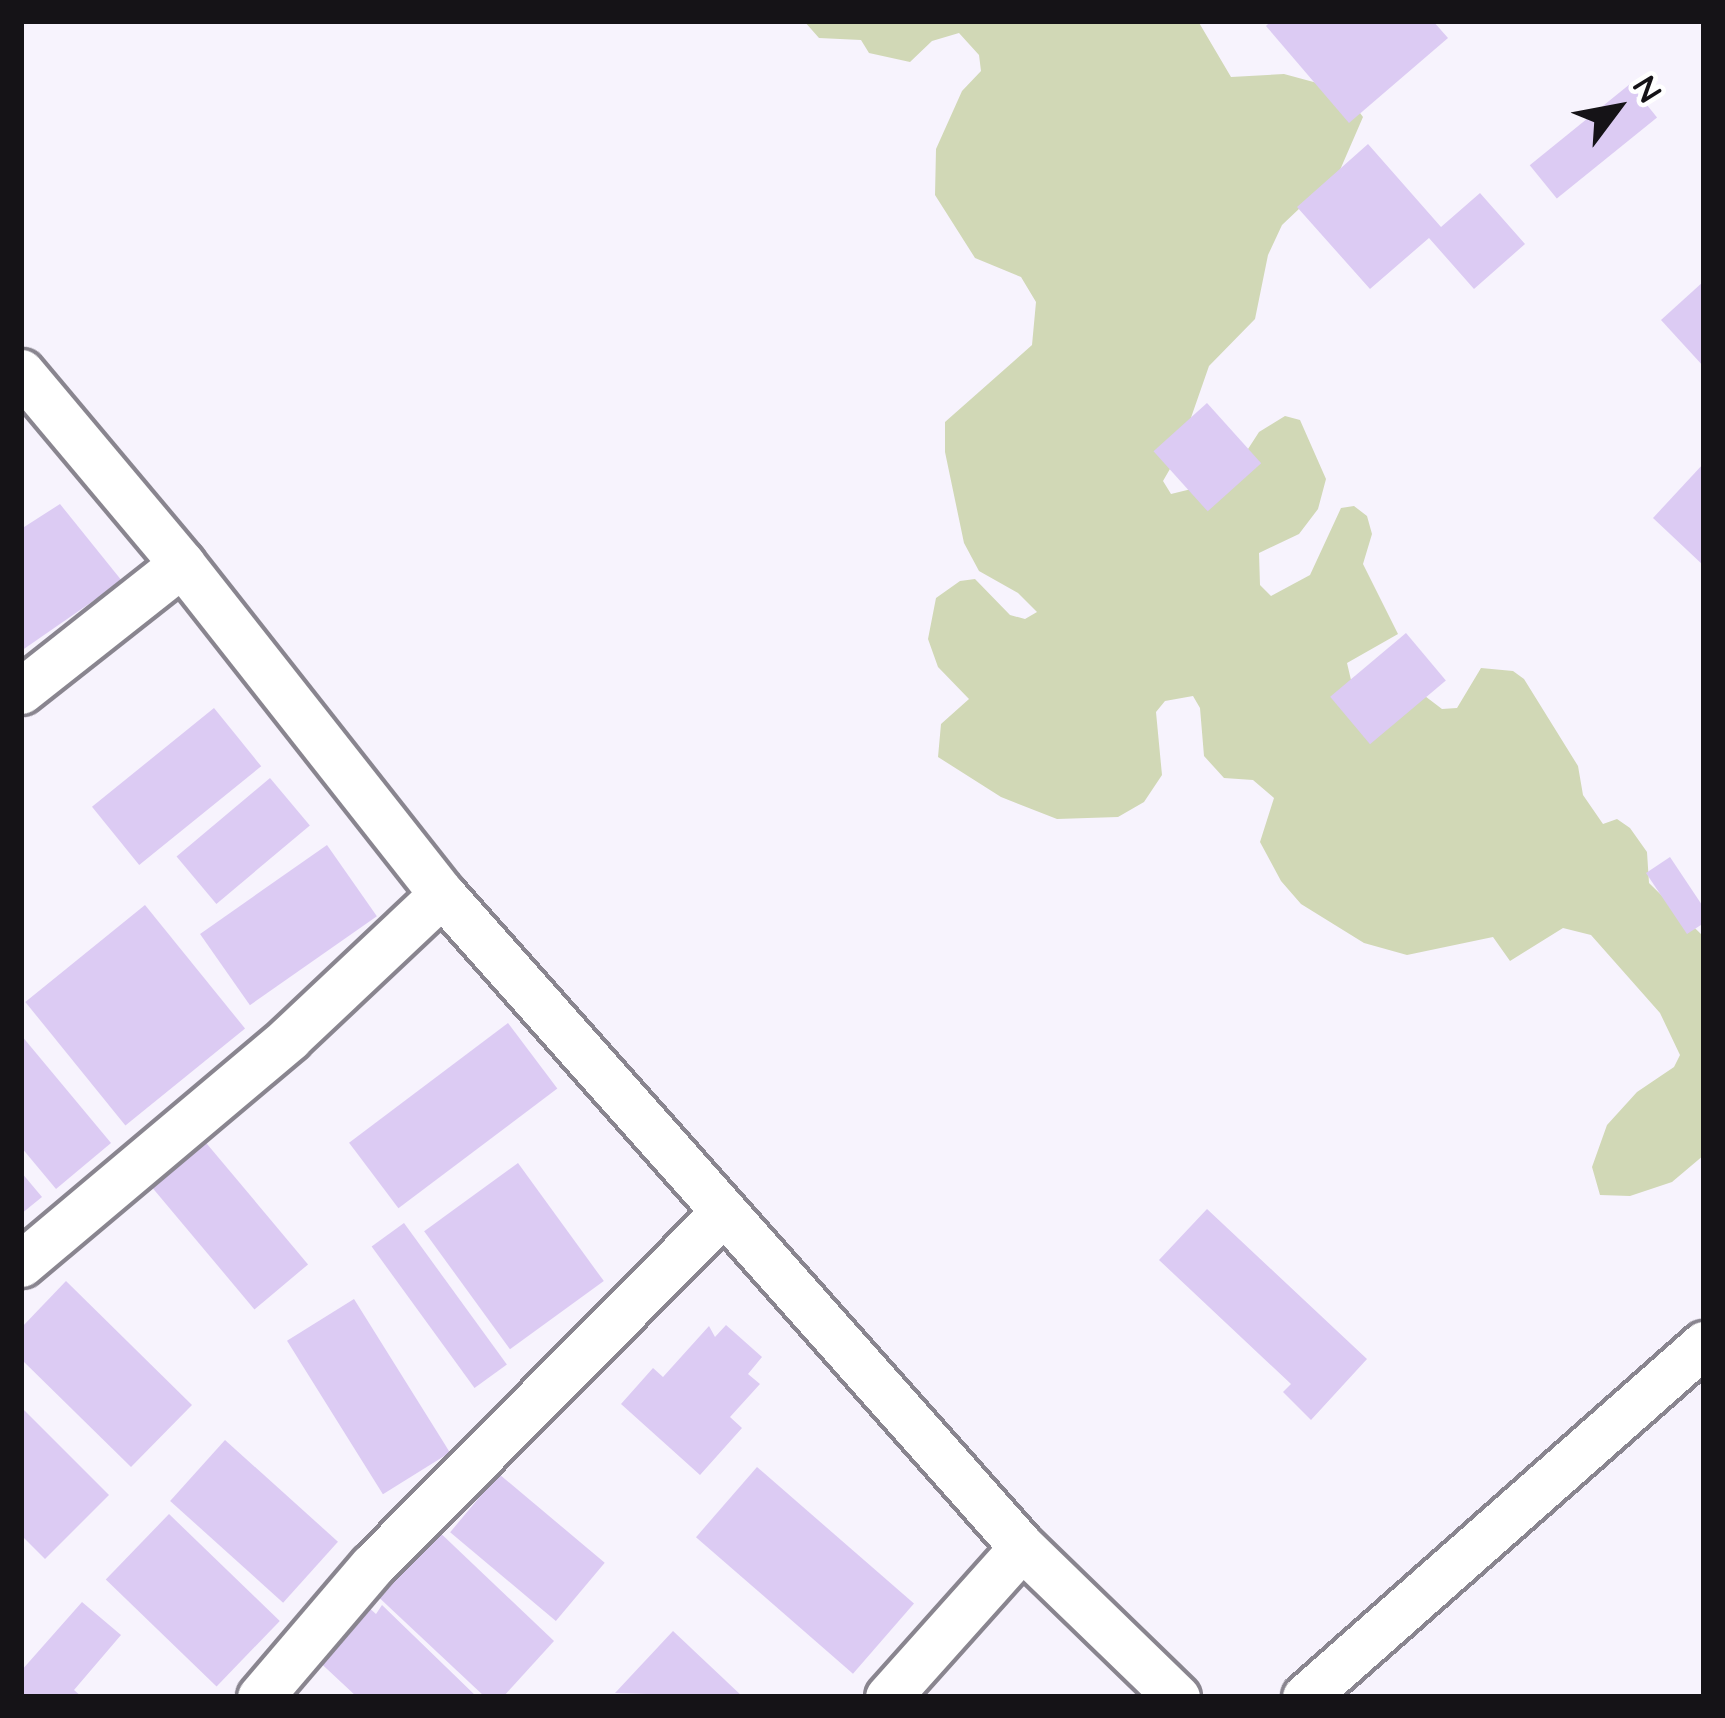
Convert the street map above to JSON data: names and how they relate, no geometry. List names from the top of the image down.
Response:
{
  "north": "top right"
}
